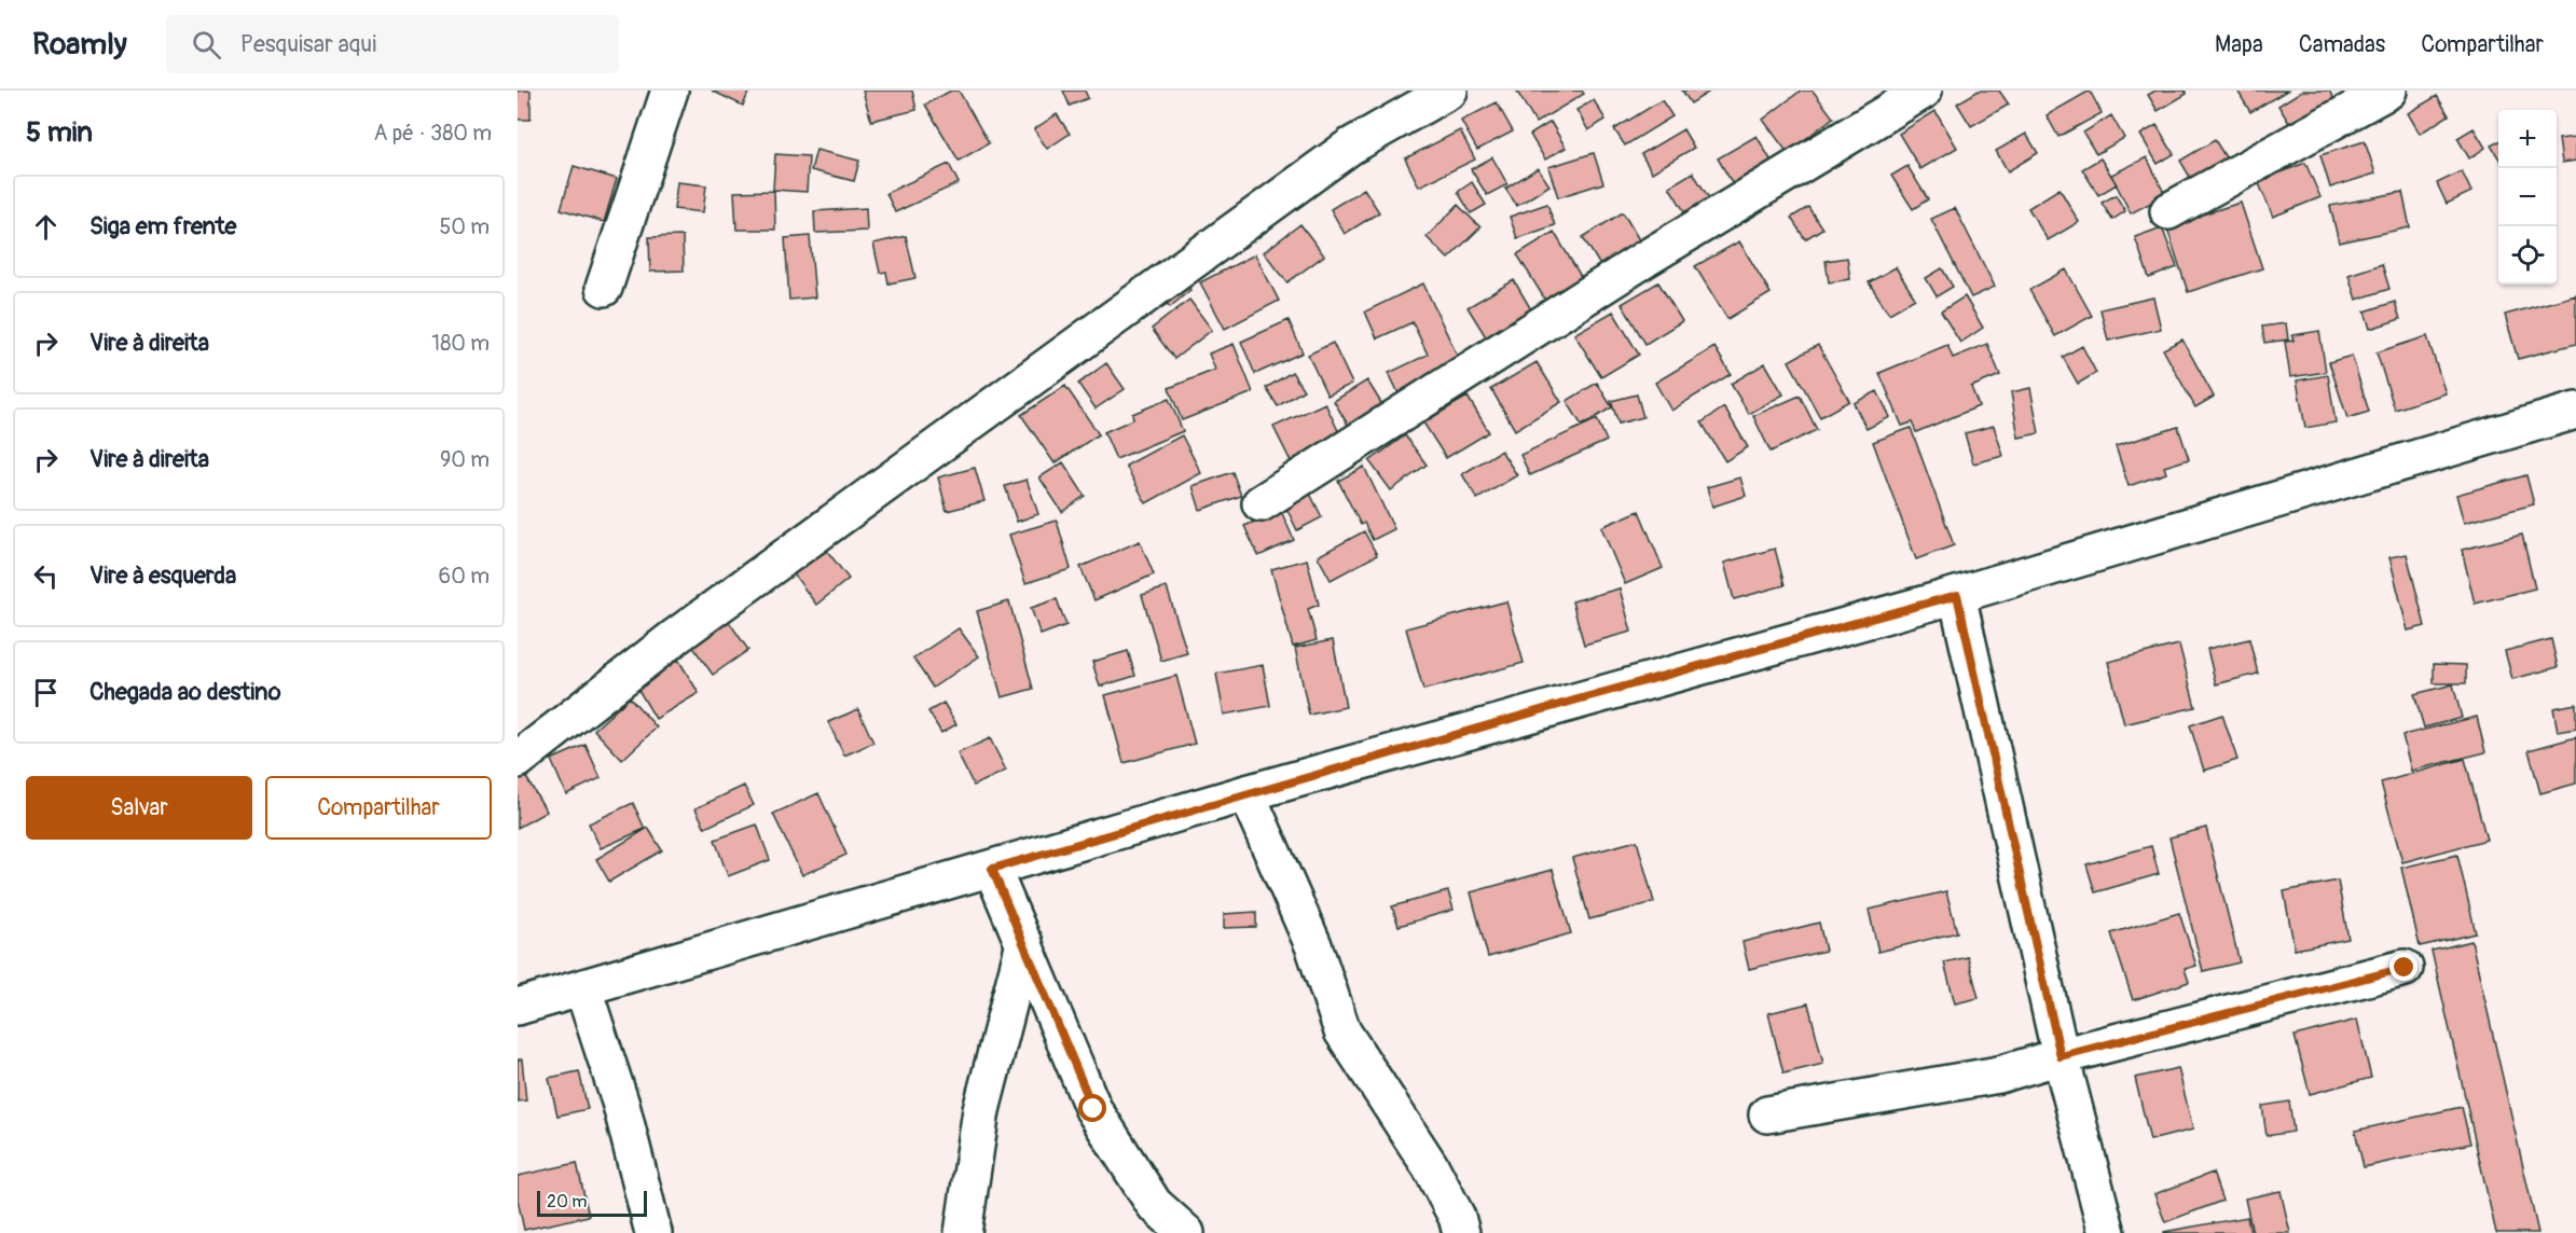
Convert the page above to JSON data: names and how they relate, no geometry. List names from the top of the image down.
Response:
{
  "scale_bar": "20 m",
  "page": {
    "header": "Roamly",
    "search": "Pesquisar aqui",
    "nav": ["Mapa", "Camadas", "Compartilhar"],
    "heading": ["5 min", "A pé · 380 m"],
    "map_buttons": ["+", "−"],
    "list": [
      ["Siga em frente", "50 m"],
      ["Vire à direita", "180 m"],
      ["Vire à direita", "90 m"],
      ["Vire à esquerda", "60 m"],
      "Chegada ao destino"
    ],
    "buttons": ["Salvar", "Compartilhar"],
    "scale": "20 m"
  }
}
